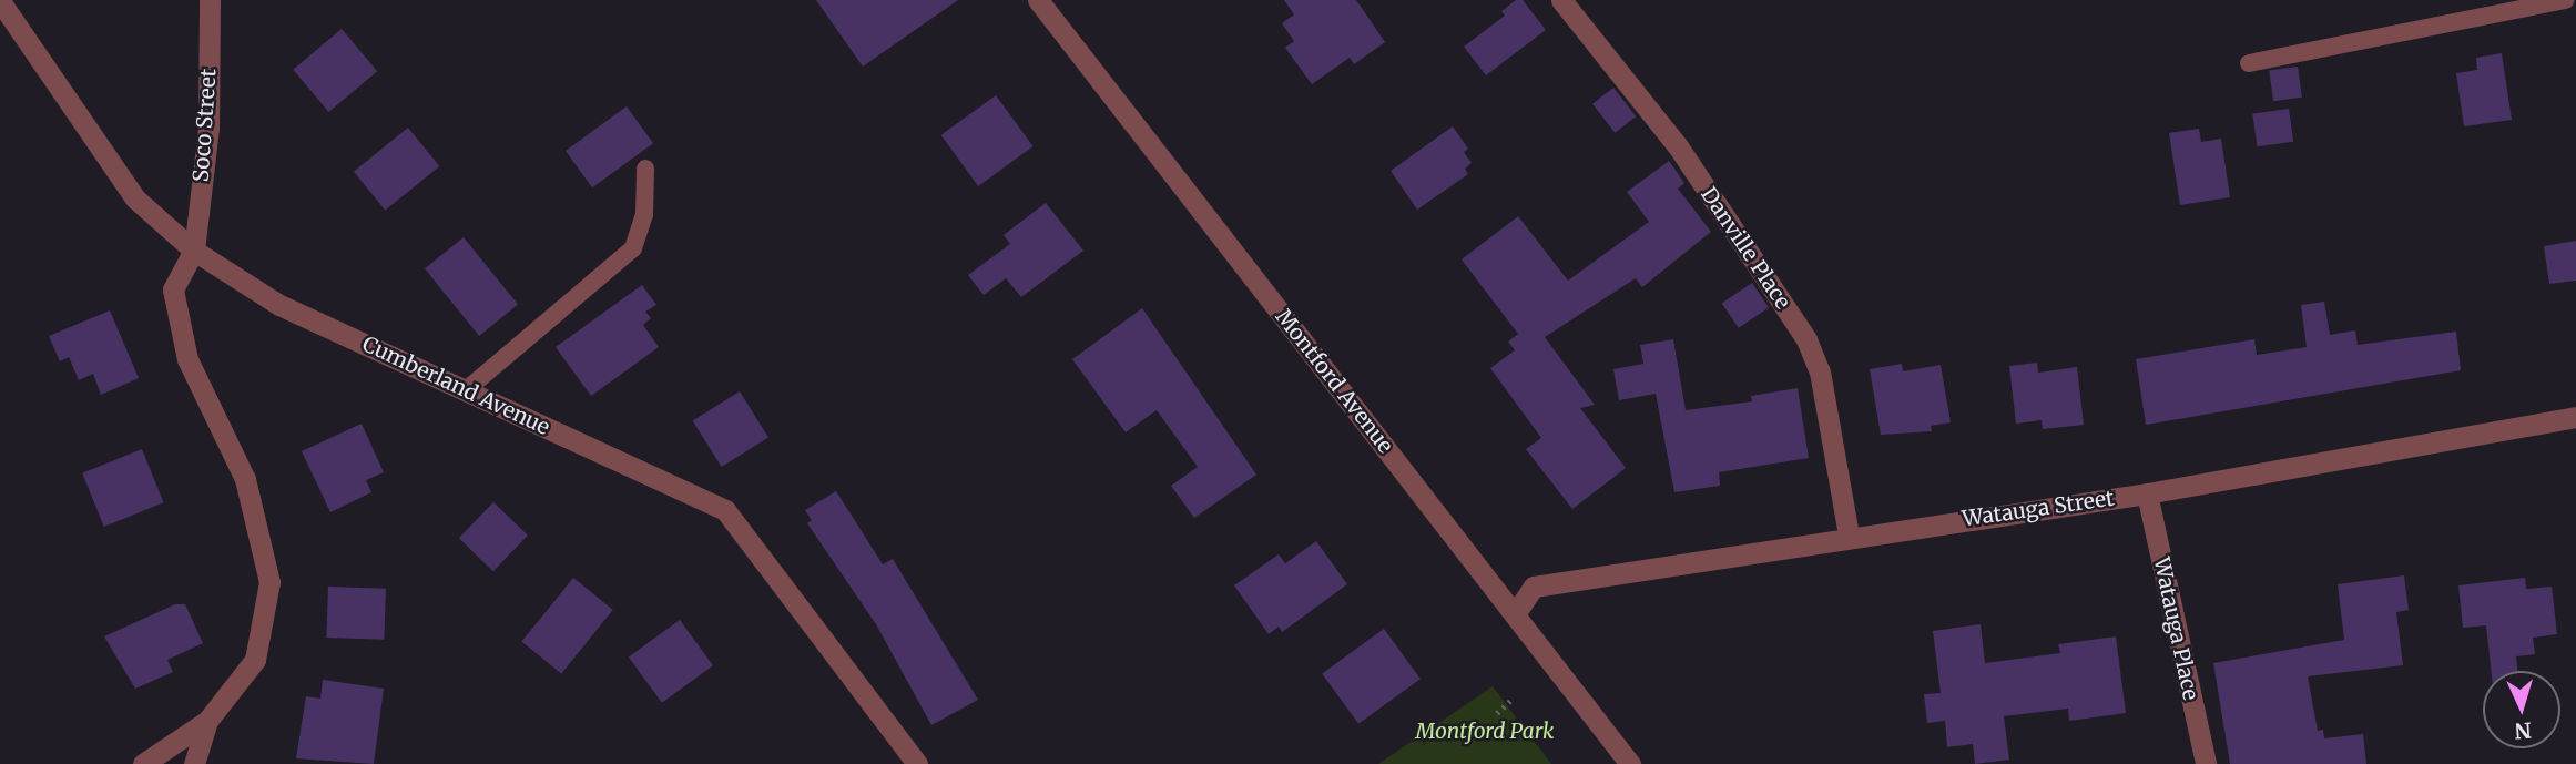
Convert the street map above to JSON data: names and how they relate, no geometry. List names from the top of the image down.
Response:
{
  "streets": {
    "street": [
      "Soco Street",
      "Danville Place",
      "Montford Avenue",
      "Cumberland Avenue",
      "Watauga Street",
      "Watauga Place"
    ]
  },
  "crossings": [
    ["Soco Street", "Cumberland Avenue"],
    ["Danville Place", "Watauga Street"],
    ["Montford Avenue", "Watauga Street"],
    ["Watauga Street", "Watauga Place"]
  ],
  "parks": ["Montford Park"],
  "north": "bottom"
}
